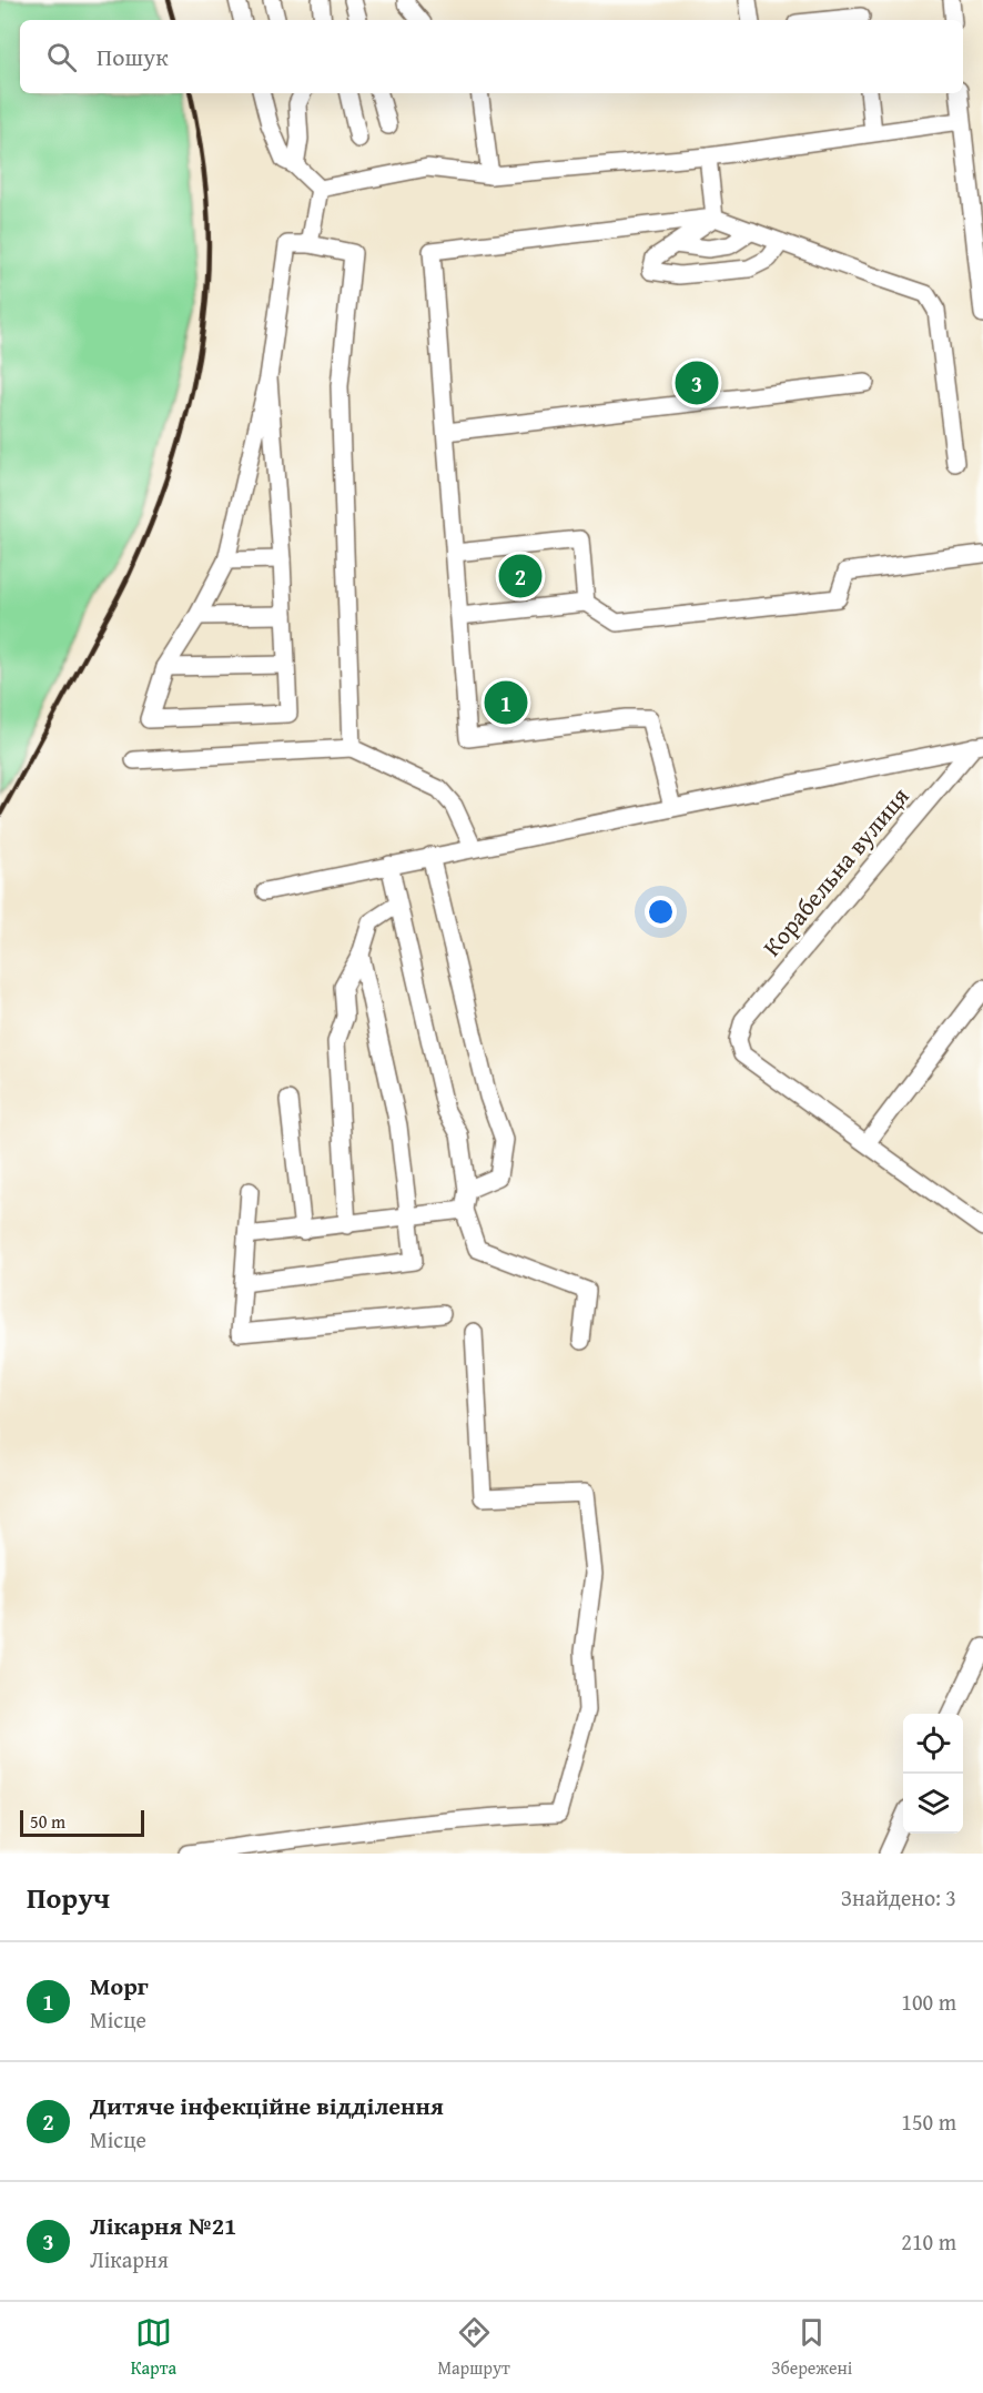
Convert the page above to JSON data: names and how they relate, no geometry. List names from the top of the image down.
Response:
{
  "streets": {
    "street": ["Корабельна вулиця"]
  },
  "scale_bar": "50 m",
  "page": {
    "search": "Пошук",
    "pins": ["3", "2", "1"],
    "scale": "50 m",
    "heading": ["Поруч", "Знайдено: 3"],
    "list": [
      {
        "mark": "1",
        "name": "Морг",
        "note": "Місце",
        "value": "100 m"
      },
      {
        "mark": "2",
        "name": "Дитяче інфекційне відділення",
        "note": "Місце",
        "value": "150 m"
      },
      {
        "mark": "3",
        "name": "Лікарня №21",
        "note": "Лікарня",
        "value": "210 m"
      }
    ],
    "nav": ["Карта", "Маршрут", "Збережені"]
  }
}
